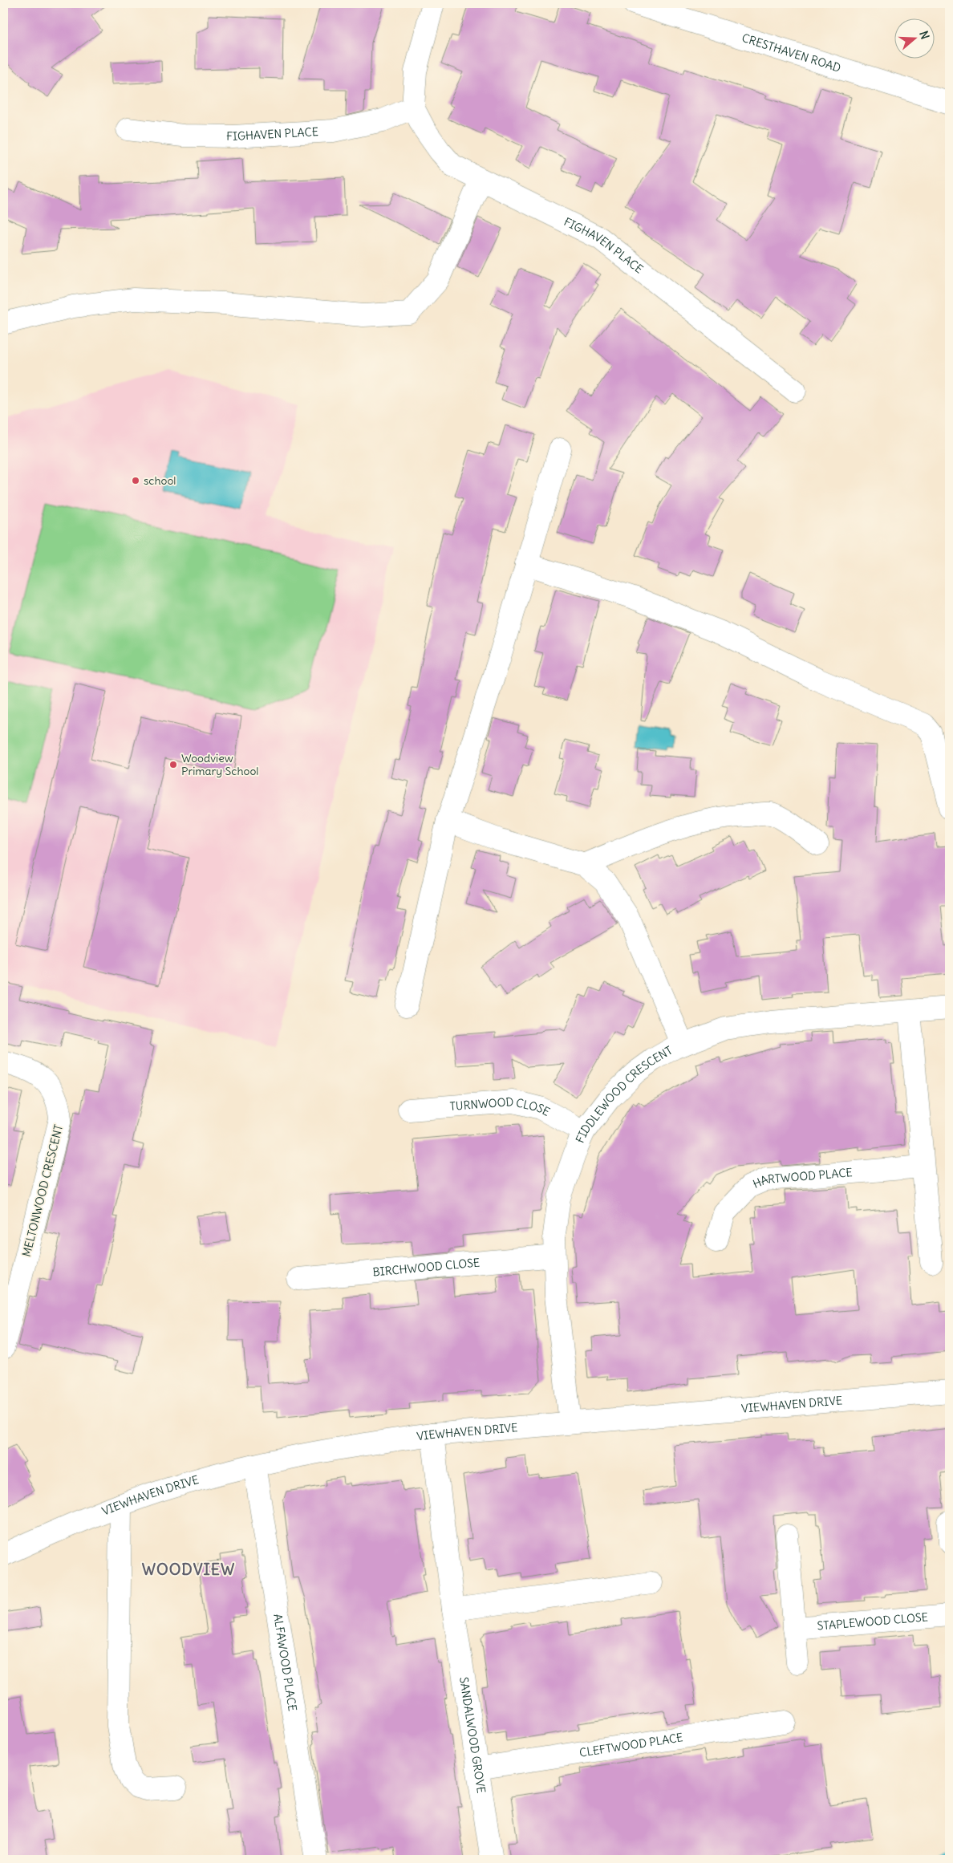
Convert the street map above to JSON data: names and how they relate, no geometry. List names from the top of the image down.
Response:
{
  "streets": {
    "street": [
      "CRESTHAVEN ROAD",
      "FIGHAVEN PLACE",
      "FIDDLEWOOD CRESCENT",
      "TURNWOOD CLOSE",
      "HARTWOOD PLACE",
      "MELTONWOOD CRESCENT",
      "BIRCHWOOD CLOSE",
      "VIEWHAVEN DRIVE",
      "STAPLEWOOD CLOSE",
      "ALFAWOOD PLACE",
      "SANDALWOOD GROVE",
      "CLEFTWOOD PLACE"
    ]
  },
  "crossings": [
    ["FIDDLEWOOD CRESCENT", "TURNWOOD CLOSE"],
    ["FIDDLEWOOD CRESCENT", "BIRCHWOOD CLOSE"],
    ["FIDDLEWOOD CRESCENT", "VIEWHAVEN DRIVE"],
    ["VIEWHAVEN DRIVE", "ALFAWOOD PLACE"],
    ["VIEWHAVEN DRIVE", "SANDALWOOD GROVE"],
    ["SANDALWOOD GROVE", "CLEFTWOOD PLACE"]
  ],
  "districts": ["WOODVIEW"],
  "places": ["school", "Woodview Primary School"],
  "north": "right"
}
